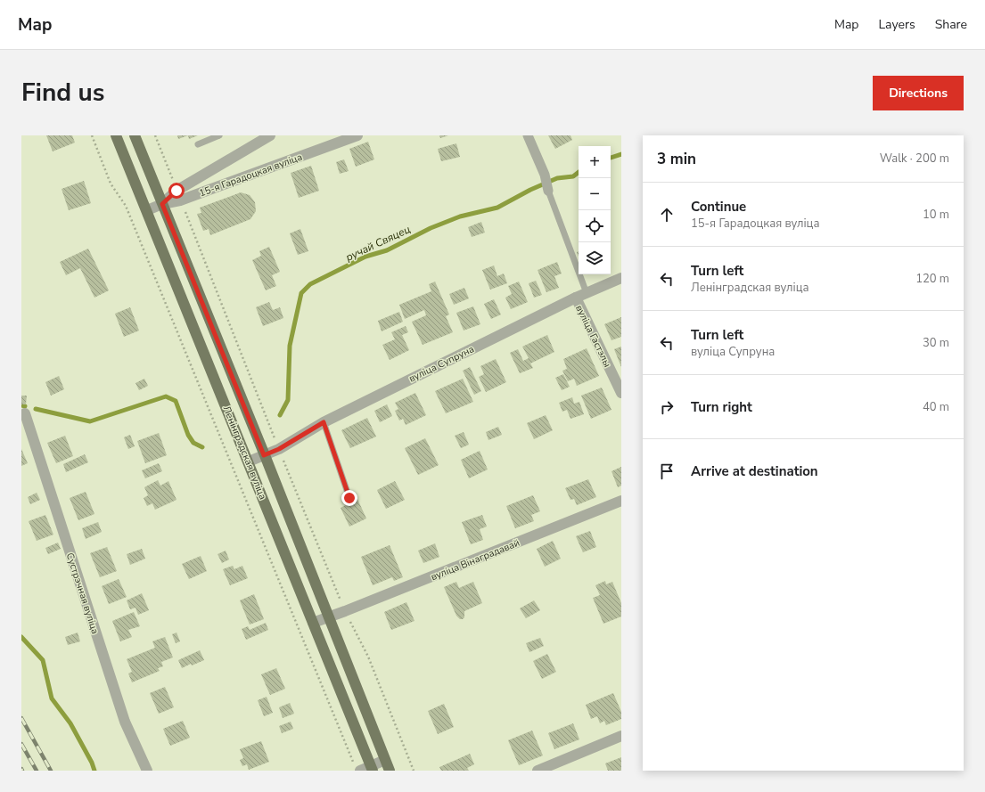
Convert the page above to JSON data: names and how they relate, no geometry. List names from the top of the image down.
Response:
{
  "streets": {
    "main road": ["Ленінградская вуліца"],
    "street": [
      "15-я Гарадоцкая вуліца",
      "вуліца Гастэлы",
      "вуліца Супруна",
      "вуліца Вінаградавай",
      "Сустрэчная вуліца"
    ]
  },
  "crossings": [
    ["15-я Гарадоцкая вуліца", "Ленінградская вуліца"],
    ["вуліца Гастэлы", "вуліца Супруна"],
    ["вуліца Супруна", "Ленінградская вуліца"],
    ["Ленінградская вуліца", "вуліца Вінаградавай"]
  ],
  "water": ["ручай Свяцец"],
  "page": {
    "header": "Map",
    "nav": ["Map", "Layers", "Share"],
    "title": "Find us",
    "buttons": "Directions",
    "heading": ["3 min", "Walk · 200 m"],
    "map_buttons": ["+", "−"],
    "list": [
      ["Continue", "15-я Гарадоцкая вуліца", "10 m"],
      ["Turn left", "Ленінградская вуліца", "120 m"],
      ["Turn left", "вуліца Супруна", "30 m"],
      ["Turn right", "40 m"],
      "Arrive at destination"
    ]
  }
}
